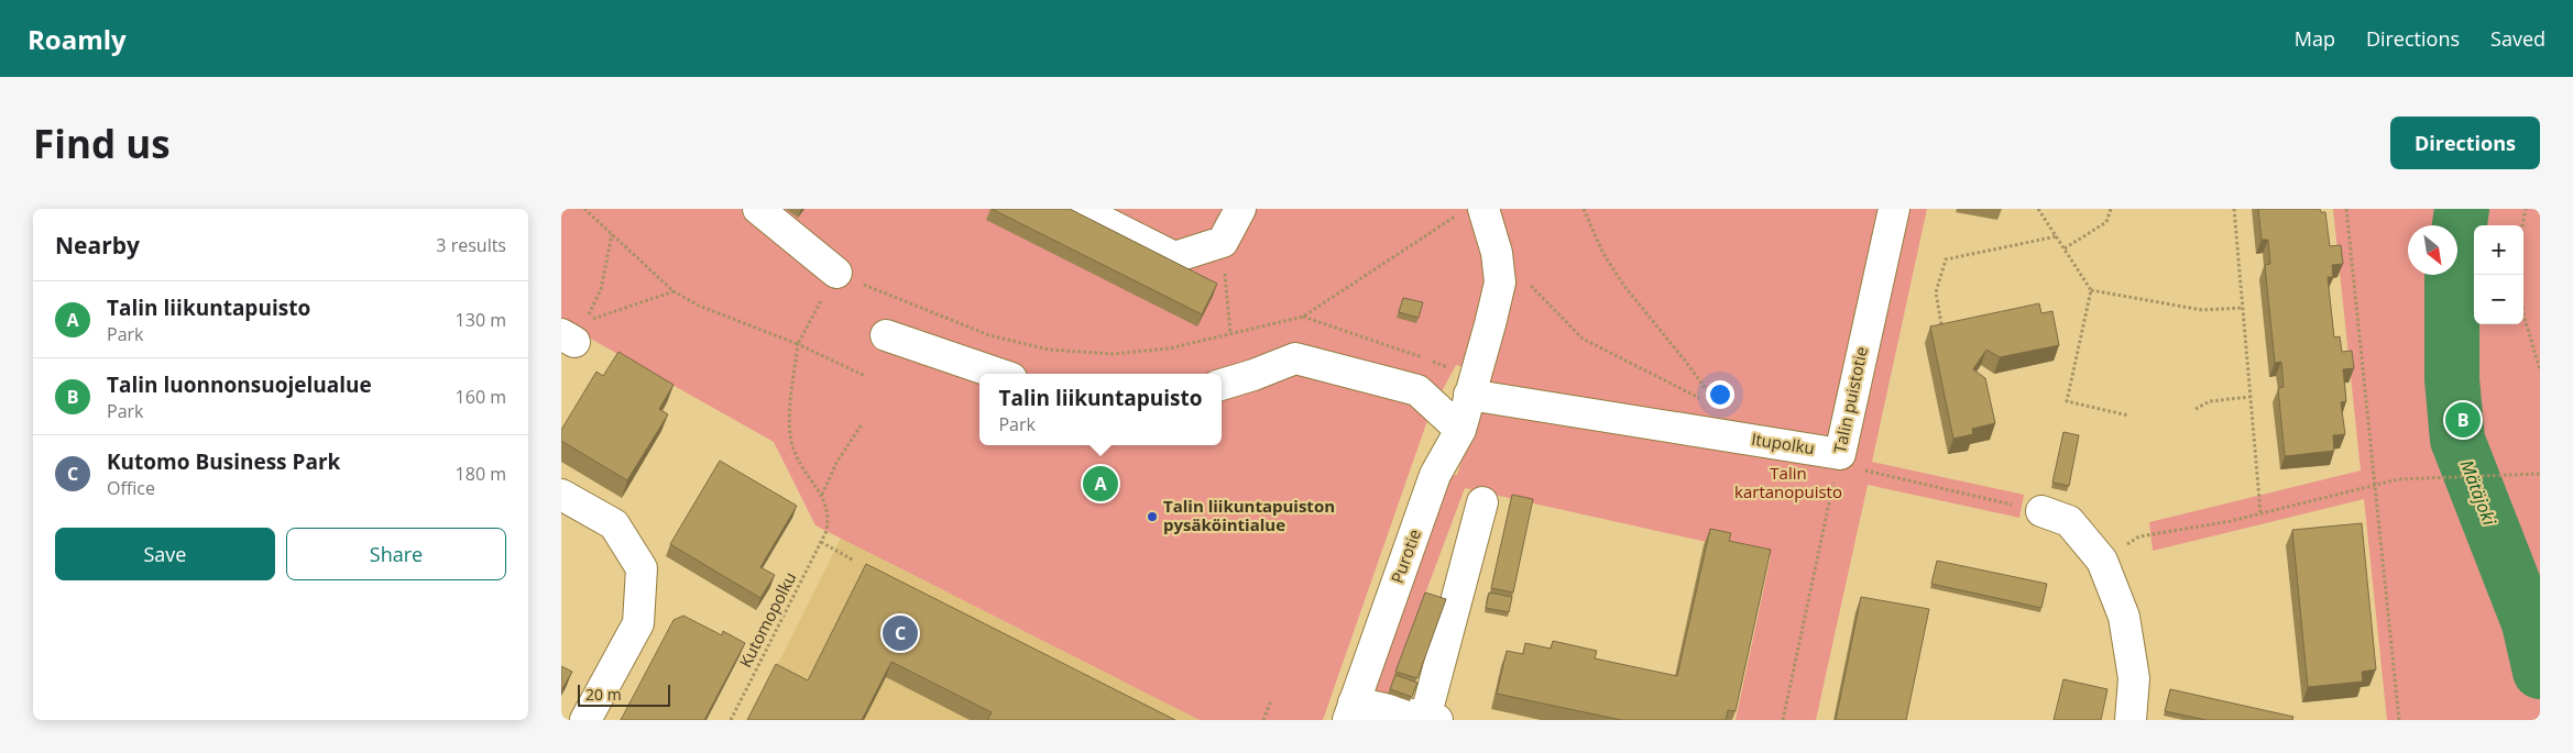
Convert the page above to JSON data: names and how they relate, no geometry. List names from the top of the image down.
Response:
{
  "streets": {
    "street": ["Talin puistotie", "Itupolku", "Purotie"],
    "path": ["Kutomopolku"]
  },
  "crossings": [
    ["Talin puistotie", "Itupolku"],
    ["Itupolku", "Purotie"]
  ],
  "water": ["Mätäjoki"],
  "parks": ["Talin kartanopuisto"],
  "places": ["Talin liikuntapuiston pysäköintialue"],
  "scale_bar": "20 m",
  "north": "bottom right",
  "page": {
    "header": "Roamly",
    "nav": ["Map", "Directions", "Saved"],
    "buttons": [
      "Directions",
      ["Save", "Share"]
    ],
    "title": "Find us",
    "heading": ["Nearby", "3 results"],
    "map_buttons": ["+", "−"],
    "list": [
      {
        "mark": "A",
        "name": "Talin liikuntapuisto",
        "note": "Park",
        "value": "130 m"
      },
      {
        "mark": "B",
        "name": "Talin luonnonsuojelualue",
        "note": "Park",
        "value": "160 m"
      },
      {
        "mark": "C",
        "name": "Kutomo Business Park",
        "note": "Office",
        "value": "180 m"
      }
    ],
    "popup": ["Talin liikuntapuisto", "Park"],
    "pins": ["B", "A", "C"],
    "scale": "20 m"
  }
}
